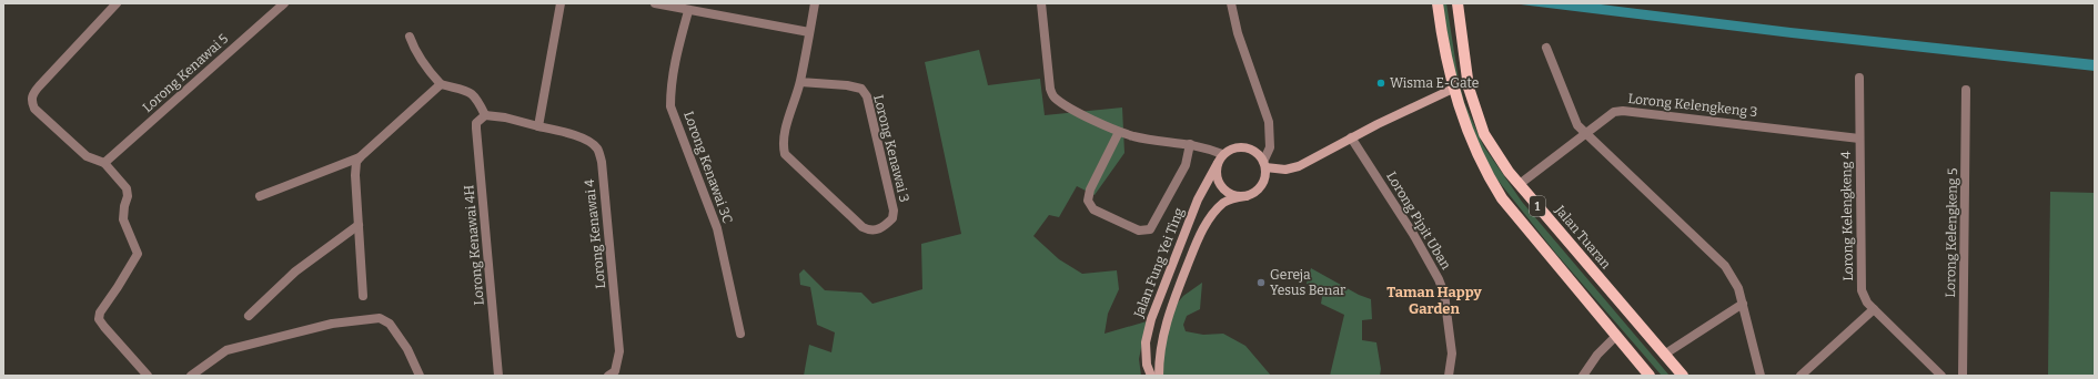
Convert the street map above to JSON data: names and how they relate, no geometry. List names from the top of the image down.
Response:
{
  "streets": {
    "main road": ["1", "Jalan Tuaran"],
    "street": [
      "Lorong Kenawai 5",
      "Lorong Kelengkeng 3",
      "Lorong Kenawai 3",
      "Lorong Kenawai 3C",
      "Lorong Kelengkeng 4",
      "Lorong Pipit Uban",
      "Lorong Kelengkeng 5",
      "Lorong Kenawai 4",
      "Lorong Kenawai 4H",
      "Jalan Fung Yei Ting"
    ]
  },
  "crossings": [
    ["Lorong Kelengkeng 3", "Lorong Kelengkeng 4"],
    ["Lorong Kelengkeng 3", "Jalan Tuaran"],
    ["Lorong Kenawai 4", "Lorong Kenawai 4H"]
  ],
  "districts": ["Taman Happy Garden"],
  "places": ["Wisma E-Gate", "Gereja Yesus Benar"]
}
